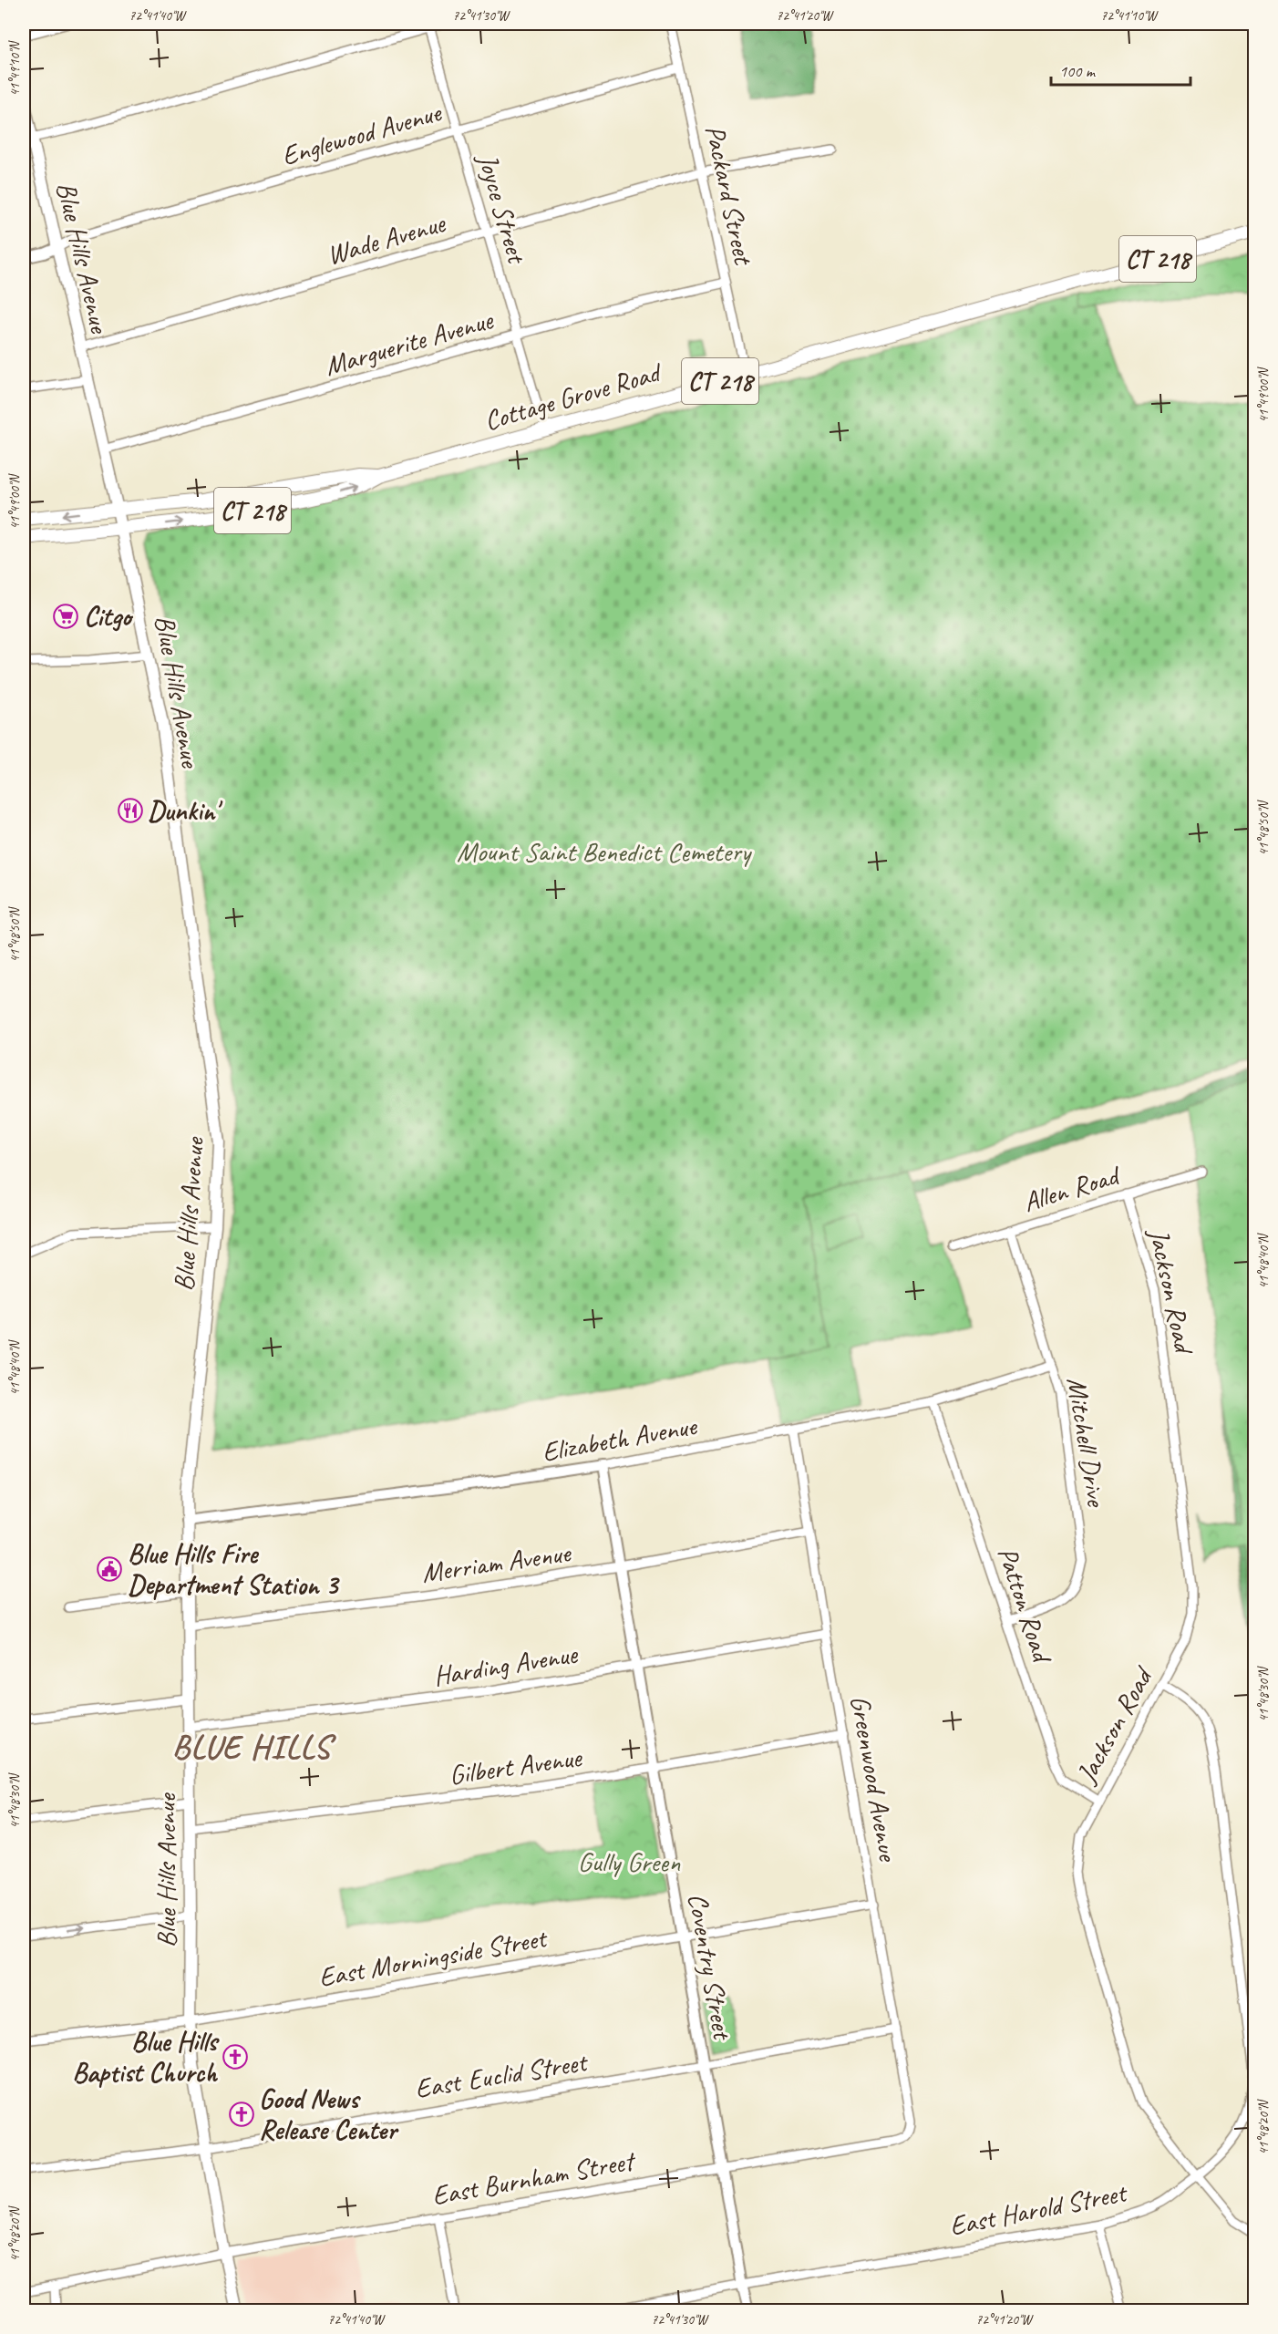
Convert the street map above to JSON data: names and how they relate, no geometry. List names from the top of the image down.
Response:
{
  "streets": {
    "main road": ["Blue Hills Avenue", "CT 218", "Cottage Grove Road"],
    "street": [
      "Englewood Avenue",
      "Packard Street",
      "Joyce Street",
      "Wade Avenue",
      "Marguerite Avenue",
      "Allen Road",
      "Jackson Road",
      "Elizabeth Avenue",
      "Mitchell Drive",
      "Merriam Avenue",
      "Patton Road",
      "Harding Avenue",
      "Gilbert Avenue",
      "Greenwood Avenue",
      "East Morningside Street",
      "Coventry Street",
      "East Euclid Street",
      "East Burnham Street",
      "East Harold Street"
    ]
  },
  "crossings": [
    ["Englewood Avenue", "Packard Street"],
    ["Englewood Avenue", "Joyce Street"],
    ["Englewood Avenue", "Blue Hills Avenue"],
    ["Packard Street", "Wade Avenue"],
    ["Packard Street", "Marguerite Avenue"],
    ["Packard Street", "Cottage Grove Road"],
    ["Joyce Street", "Wade Avenue"],
    ["Joyce Street", "Marguerite Avenue"],
    ["Wade Avenue", "Blue Hills Avenue"],
    ["Blue Hills Avenue", "Marguerite Avenue"],
    ["Blue Hills Avenue", "Cottage Grove Road"],
    ["Blue Hills Avenue", "Elizabeth Avenue"],
    ["Blue Hills Avenue", "Merriam Avenue"],
    ["Blue Hills Avenue", "Harding Avenue"],
    ["Blue Hills Avenue", "Gilbert Avenue"],
    ["Blue Hills Avenue", "East Morningside Street"],
    ["Blue Hills Avenue", "East Euclid Street"],
    ["Blue Hills Avenue", "East Burnham Street"],
    ["Allen Road", "Jackson Road"],
    ["Allen Road", "Mitchell Drive"],
    ["Jackson Road", "Patton Road"],
    ["Jackson Road", "East Harold Street"],
    ["Elizabeth Avenue", "Mitchell Drive"],
    ["Elizabeth Avenue", "Patton Road"],
    ["Elizabeth Avenue", "Greenwood Avenue"],
    ["Elizabeth Avenue", "Coventry Street"],
    ["Mitchell Drive", "Patton Road"],
    ["Merriam Avenue", "Greenwood Avenue"],
    ["Merriam Avenue", "Coventry Street"],
    ["Harding Avenue", "Greenwood Avenue"],
    ["Harding Avenue", "Coventry Street"],
    ["Gilbert Avenue", "Greenwood Avenue"],
    ["Gilbert Avenue", "Coventry Street"],
    ["Greenwood Avenue", "East Morningside Street"],
    ["Greenwood Avenue", "East Euclid Street"],
    ["Greenwood Avenue", "East Burnham Street"],
    ["East Morningside Street", "Coventry Street"],
    ["Coventry Street", "East Euclid Street"],
    ["Coventry Street", "East Burnham Street"],
    ["Coventry Street", "East Harold Street"]
  ],
  "districts": ["BLUE HILLS"],
  "parks": ["Mount Saint Benedict Cemetery", "Gully Green"],
  "places": {
    "supermarket": ["Citgo"],
    "restaurant": ["Dunkin'"],
    "public building": ["Blue Hills Fire Department Station 3"],
    "church": ["Blue Hills Baptist Church", "Good News Release Center"]
  },
  "scale_bar": "100 m",
  "coordinates": [
    "72°41'40\"W",
    "72°41'30\"W",
    "72°41'20\"W",
    "72°41'10\"W",
    "41°49'10\"N",
    "41°49'00\"N",
    "41°48'50\"N",
    "41°48'40\"N",
    "41°48'30\"N",
    "41°48'20\"N"
  ]
}
